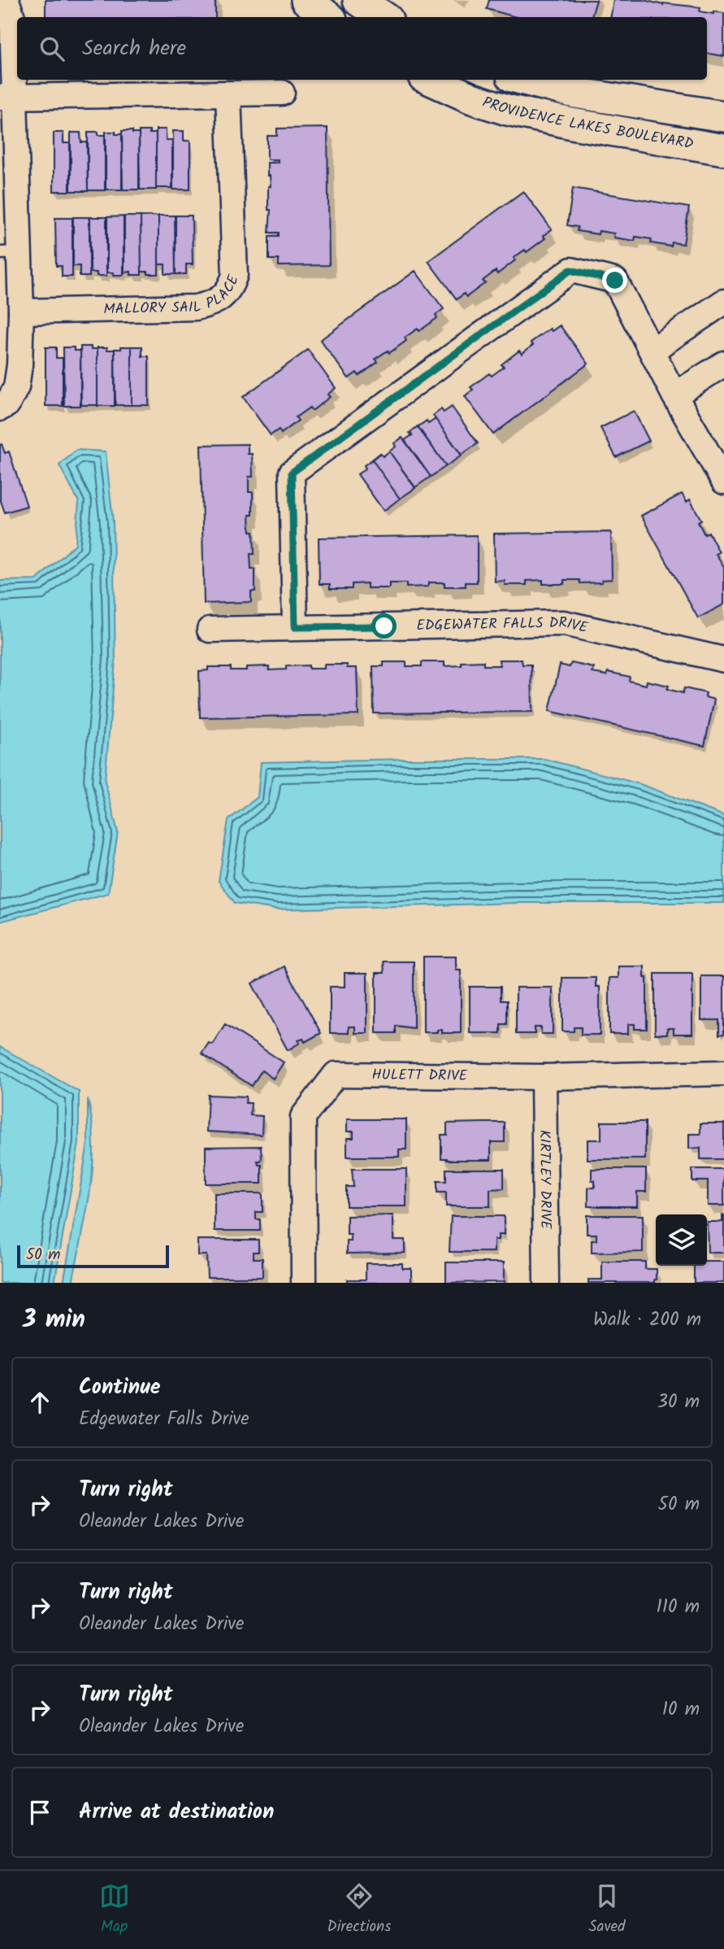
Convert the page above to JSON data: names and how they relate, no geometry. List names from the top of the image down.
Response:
{
  "streets": {
    "street": [
      "PROVIDENCE LAKES BOULEVARD",
      "MALLORY SAIL PLACE",
      "EDGEWATER FALLS DRIVE",
      "HULETT DRIVE",
      "KIRTLEY DRIVE"
    ]
  },
  "crossings": [
    ["HULETT DRIVE", "KIRTLEY DRIVE"]
  ],
  "scale_bar": "50 m",
  "page": {
    "search": "Search here",
    "scale": "50 m",
    "heading": ["3 min", "Walk · 200 m"],
    "list": [
      ["Continue", "Edgewater Falls Drive", "30 m"],
      ["Turn right", "Oleander Lakes Drive", "50 m"],
      ["Turn right", "Oleander Lakes Drive", "110 m"],
      ["Turn right", "Oleander Lakes Drive", "10 m"],
      "Arrive at destination"
    ],
    "nav": ["Map", "Directions", "Saved"]
  }
}
